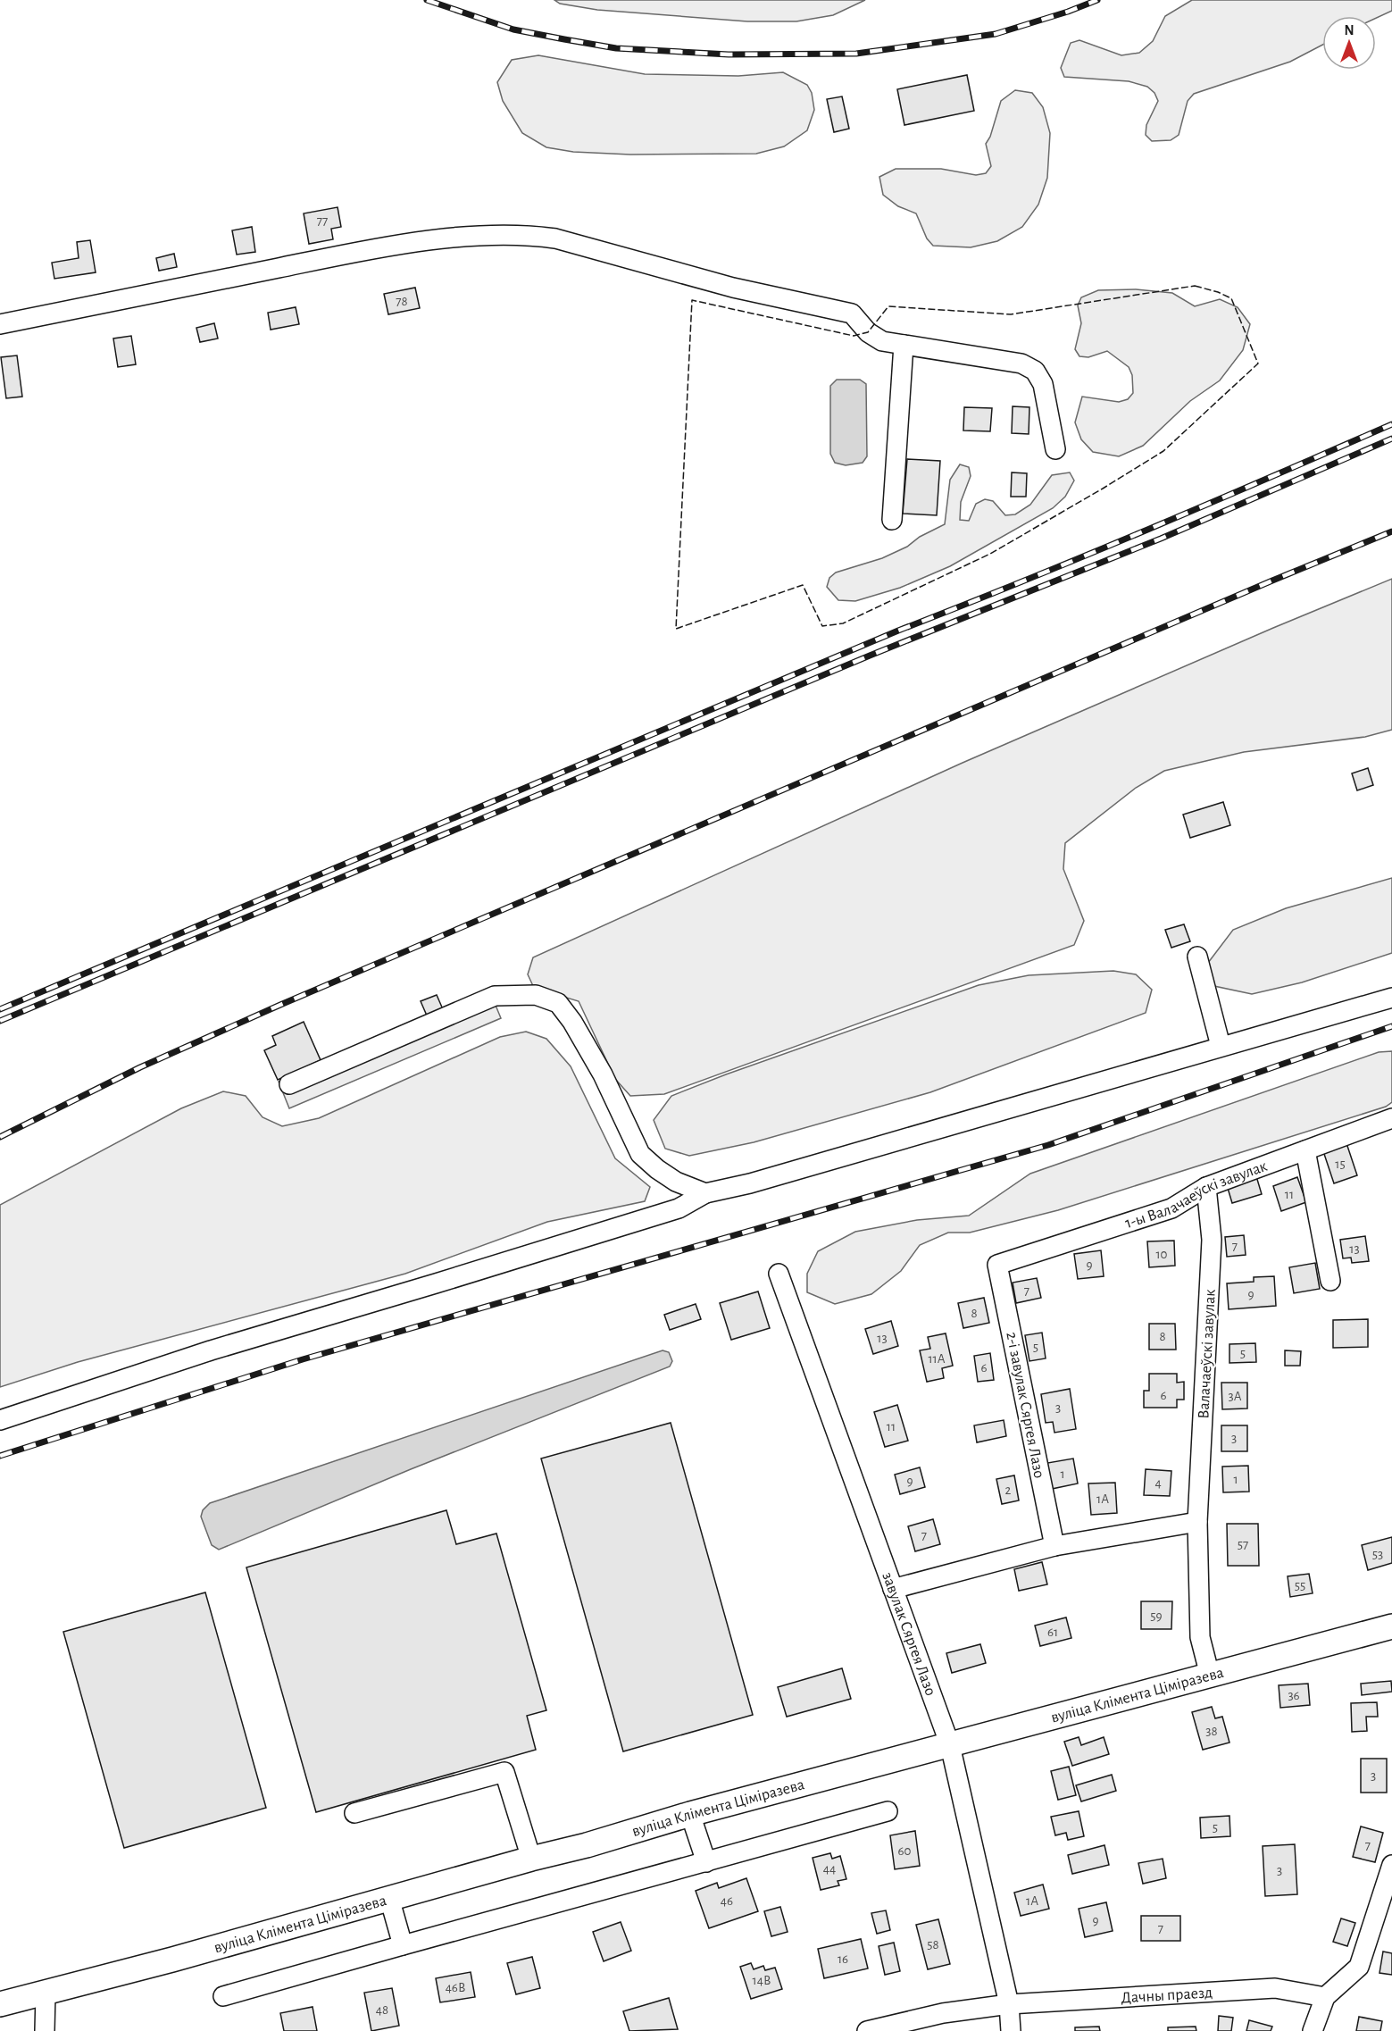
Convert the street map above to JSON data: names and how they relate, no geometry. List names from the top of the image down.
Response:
{
  "streets": {
    "main road": ["вуліца Клімента Ціміразева"],
    "street": [
      "1-ы Валачаеўскі завулак",
      "Валачаеўскі завулак",
      "2-і завулак Сяргея Лазо",
      "завулак Сяргея Лазо",
      "Дачны праезд"
    ]
  },
  "crossings": [
    ["1-ы Валачаеўскі завулак", "Валачаеўскі завулак"],
    ["1-ы Валачаеўскі завулак", "2-і завулак Сяргея Лазо"],
    ["Валачаеўскі завулак", "вуліца Клімента Ціміразева"],
    ["завулак Сяргея Лазо", "вуліца Клімента Ціміразева"],
    ["завулак Сяргея Лазо", "Дачны праезд"]
  ],
  "house_numbers": [
    "77",
    "78",
    "15",
    "11",
    "7",
    "13",
    "10",
    "9",
    "7",
    "9",
    "8",
    "8",
    "13",
    "5",
    "5",
    "11А",
    "6",
    "6",
    "3А",
    "3",
    "11",
    "3",
    "1",
    "1",
    "9",
    "4",
    "2",
    "1А",
    "7",
    "57",
    "53",
    "55",
    "59",
    "61",
    "36",
    "38",
    "3",
    "5",
    "7",
    "60",
    "44",
    "3",
    "46",
    "1А",
    "9",
    "7",
    "58",
    "16",
    "14В",
    "46В",
    "48"
  ],
  "north": "top"
}
